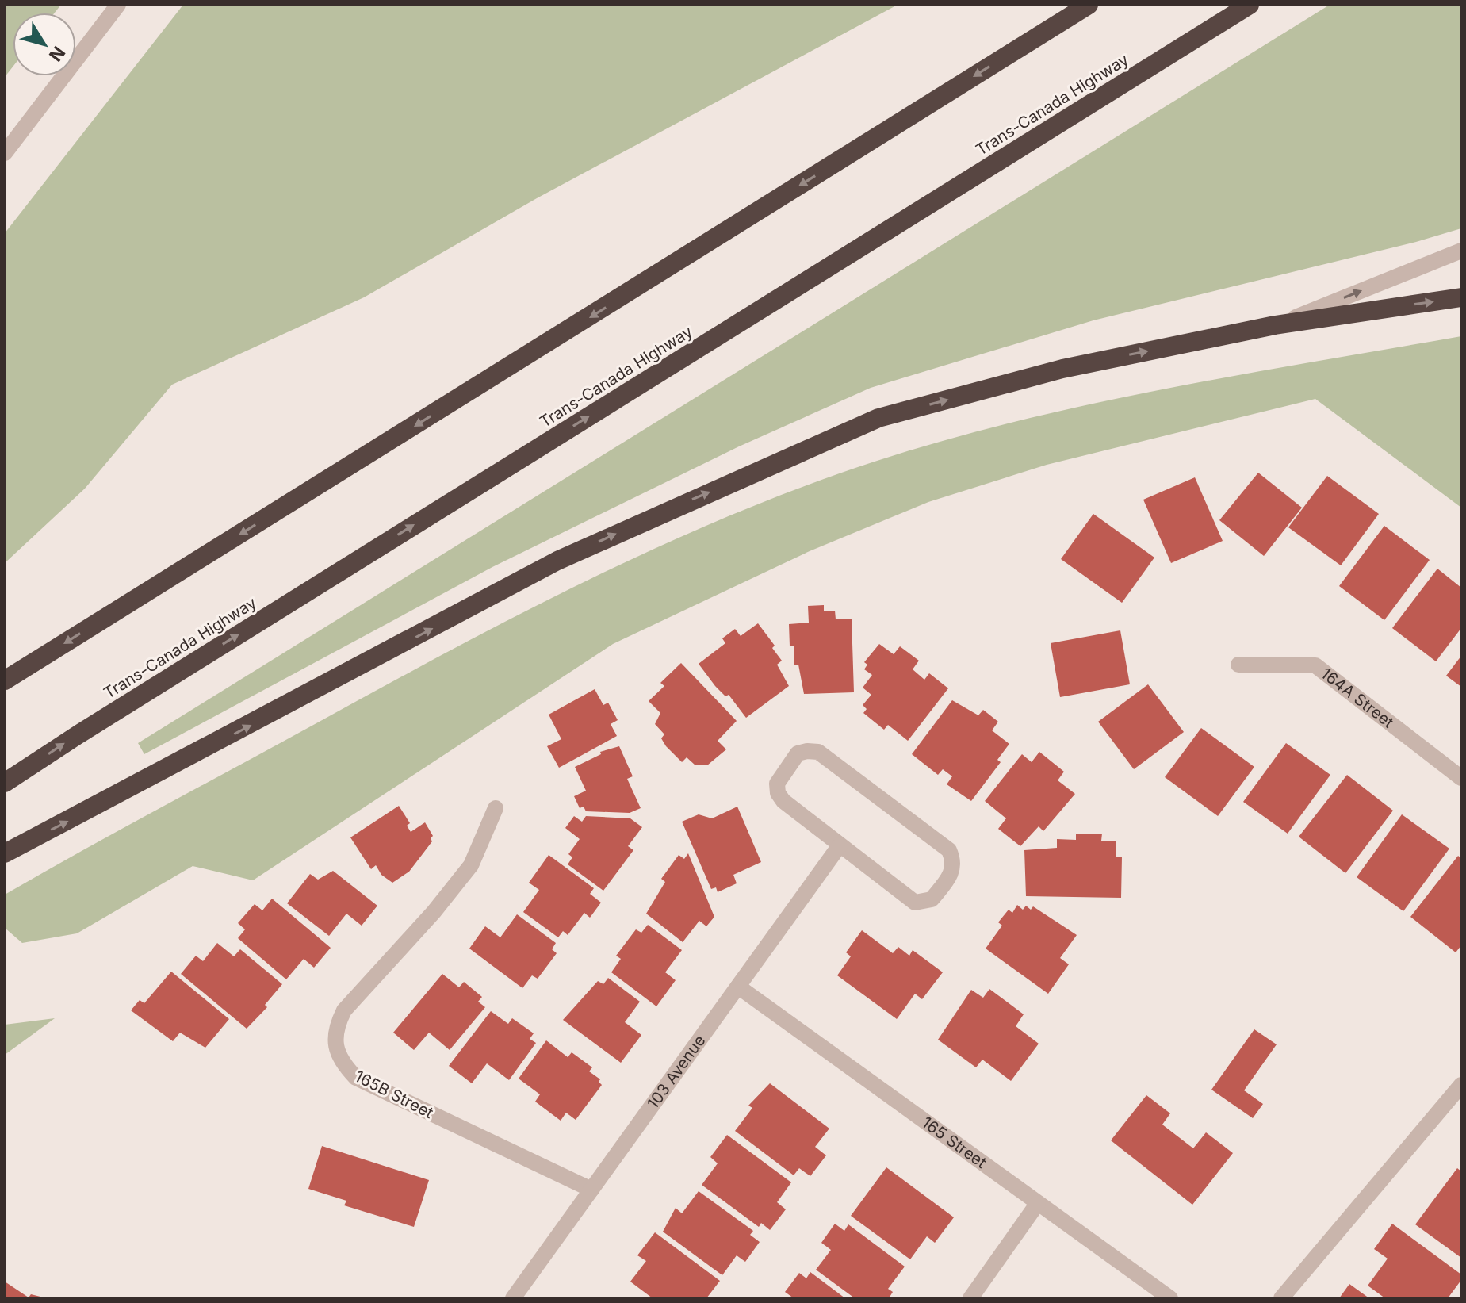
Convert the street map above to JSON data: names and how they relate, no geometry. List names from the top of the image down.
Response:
{
  "streets": {
    "highway": ["Trans-Canada Highway"],
    "street": [
      "164A Street",
      "103 Avenue",
      "165B Street",
      "165 Street"
    ]
  },
  "crossings": [
    ["103 Avenue", "165B Street"],
    ["103 Avenue", "165 Street"]
  ],
  "north": "bottom right"
}
